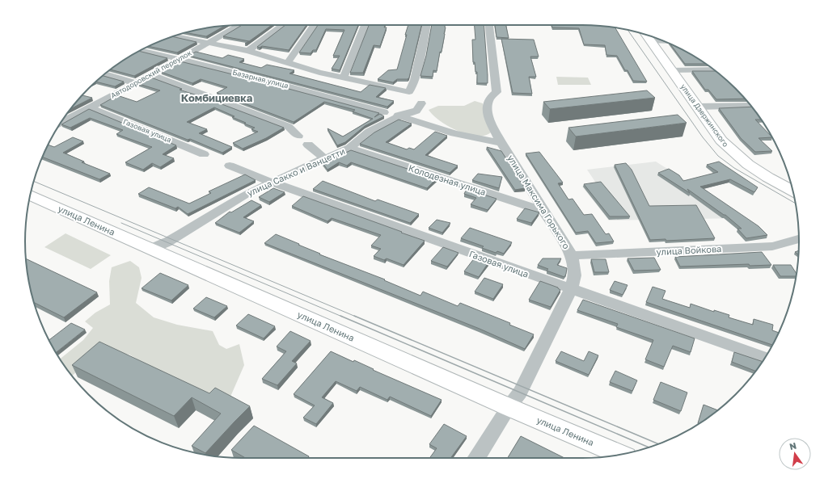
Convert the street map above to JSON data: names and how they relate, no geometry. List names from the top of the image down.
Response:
{
  "streets": {
    "main road": ["улица Дзержинского", "улица Ленина"],
    "street": [
      "Автодоровский переулок",
      "Базарная улица",
      "Газовая улица",
      "улица Сакко и Ванцетти",
      "Колодезная улица",
      "улица Максима Горького",
      "улица Войкова"
    ]
  },
  "crossings": [
    ["Автодоровский переулок", "Базарная улица"],
    ["Автодоровский переулок", "Газовая улица"],
    ["Газовая улица", "улица Сакко и Ванцетти"],
    ["Газовая улица", "улица Максима Горького"],
    ["улица Сакко и Ванцетти", "Колодезная улица"],
    ["улица Сакко и Ванцетти", "улица Ленина"],
    ["Колодезная улица", "улица Максима Горького"],
    ["улица Максима Горького", "улица Ленина"],
    ["улица Максима Горького", "улица Войкова"]
  ],
  "districts": ["Комбициевка"],
  "north": "top"
}
